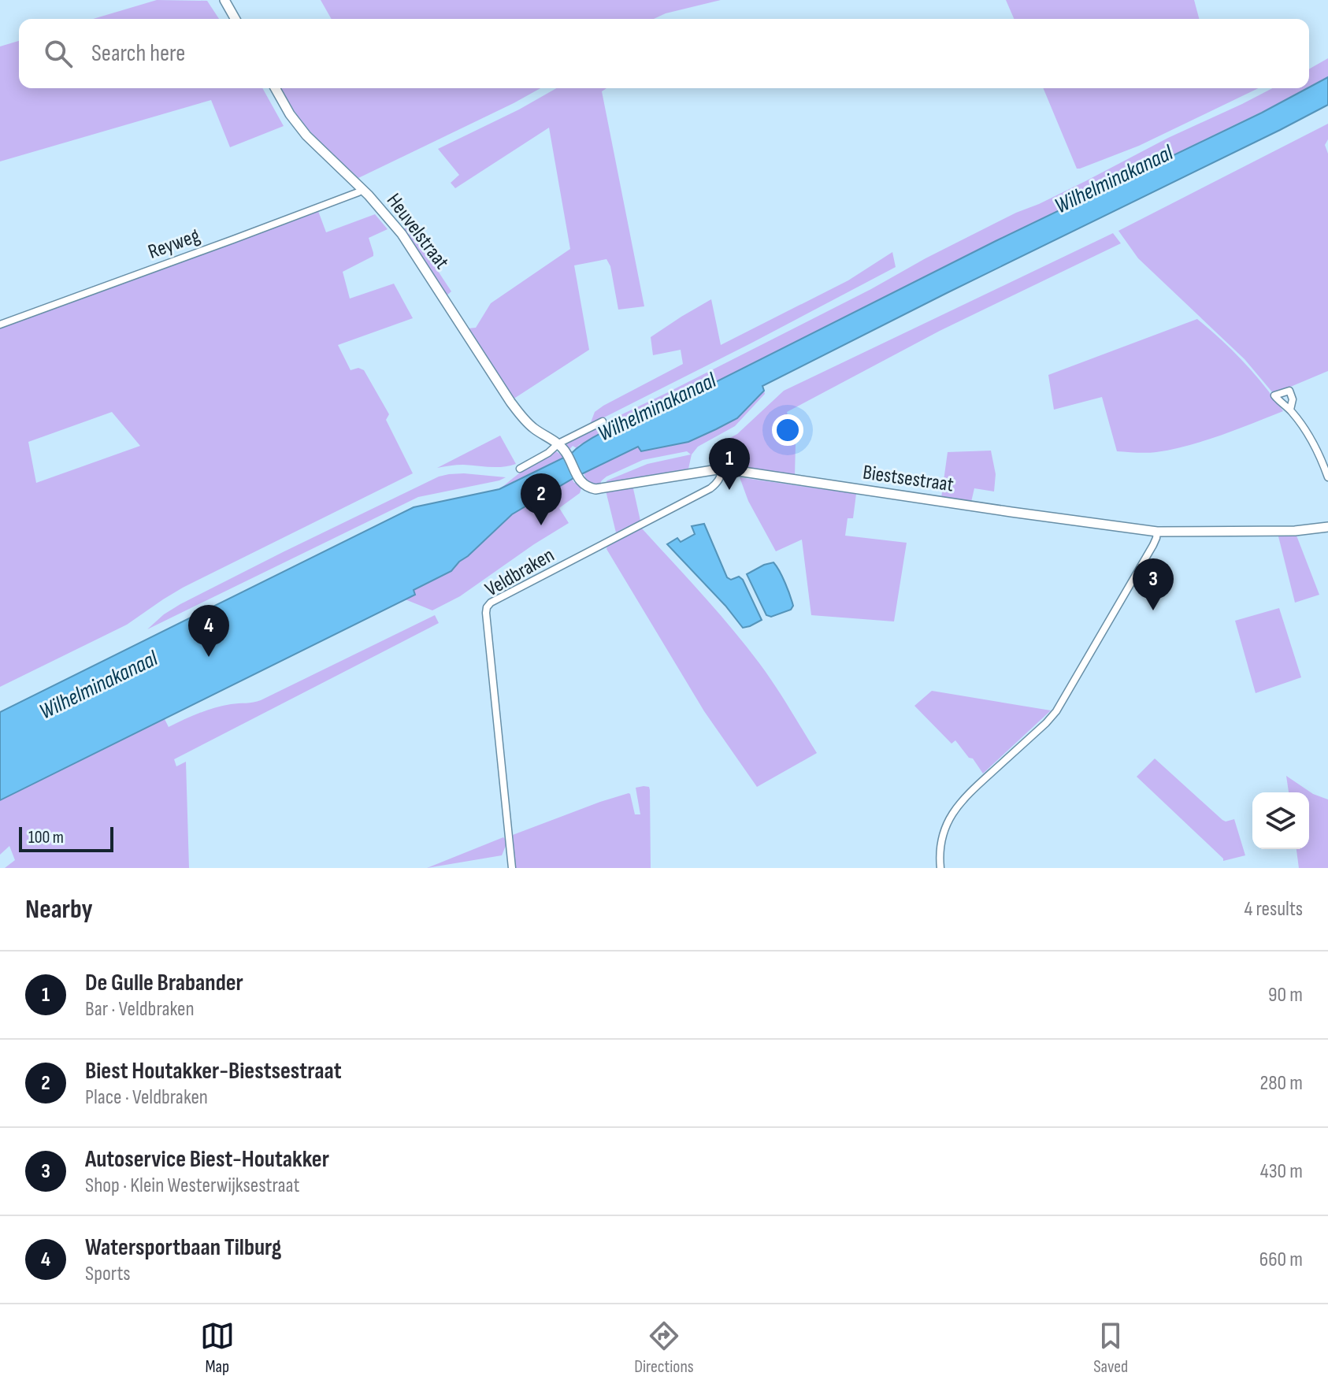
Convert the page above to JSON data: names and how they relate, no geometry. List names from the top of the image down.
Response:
{
  "streets": {
    "street": [
      "Heuvelstraat",
      "Reyweg",
      "Biestsestraat",
      "Veldbraken"
    ]
  },
  "crossings": [
    ["Heuvelstraat", "Biestsestraat"],
    ["Biestsestraat", "Veldbraken"]
  ],
  "water": ["Wilhelminakanaal"],
  "scale_bar": "100 m",
  "page": {
    "search": "Search here",
    "pins": [
      "1",
      "2",
      "3",
      "4"
    ],
    "scale": "100 m",
    "heading": ["Nearby", "4 results"],
    "list": [
      {
        "mark": "1",
        "name": "De Gulle Brabander",
        "note": "Bar · Veldbraken",
        "value": "90 m"
      },
      {
        "mark": "2",
        "name": "Biest Houtakker-Biestsestraat",
        "note": "Place · Veldbraken",
        "value": "280 m"
      },
      {
        "mark": "3",
        "name": "Autoservice Biest-Houtakker",
        "note": "Shop · Klein Westerwijksestraat",
        "value": "430 m"
      },
      {
        "mark": "4",
        "name": "Watersportbaan Tilburg",
        "note": "Sports",
        "value": "660 m"
      }
    ],
    "nav": ["Map", "Directions", "Saved"]
  }
}
